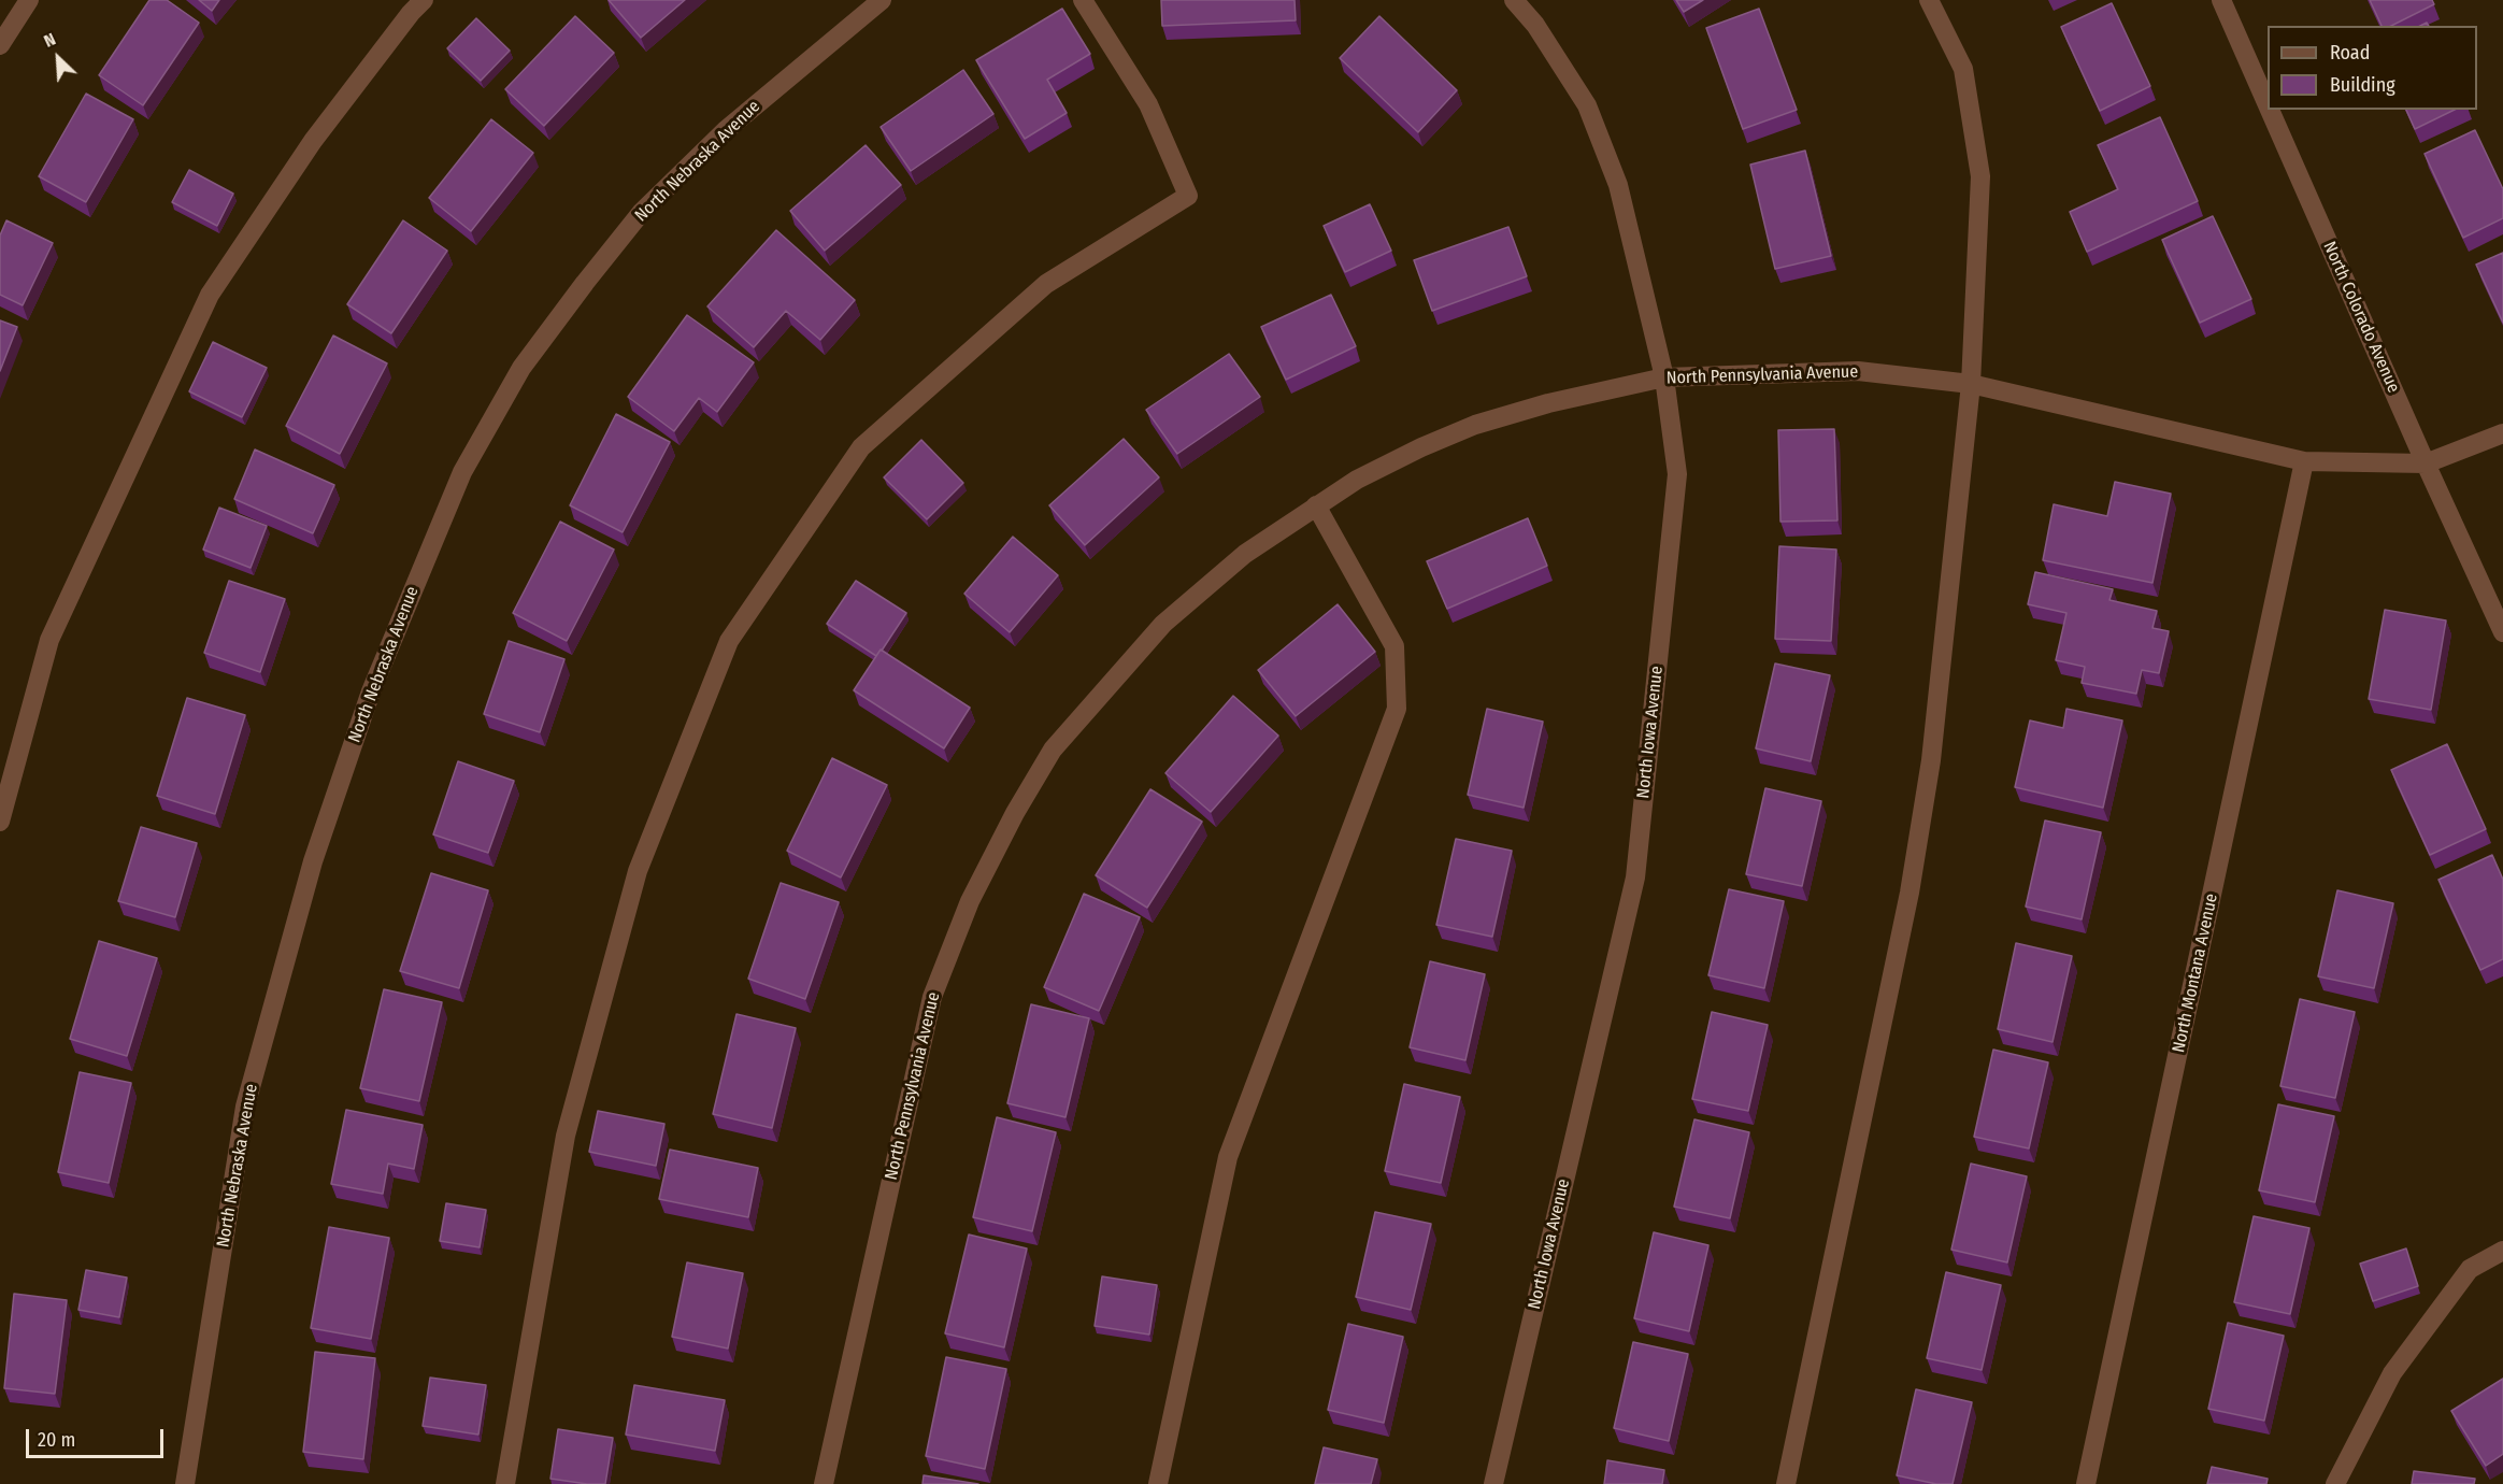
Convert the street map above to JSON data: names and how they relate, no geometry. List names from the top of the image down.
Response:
{
  "streets": {
    "street": [
      "North Nebraska Avenue",
      "North Colorado Avenue",
      "North Pennsylvania Avenue",
      "North Iowa Avenue",
      "North Montana Avenue"
    ]
  },
  "crossings": [
    ["North Colorado Avenue", "North Pennsylvania Avenue"],
    ["North Pennsylvania Avenue", "North Iowa Avenue"],
    ["North Pennsylvania Avenue", "North Montana Avenue"]
  ],
  "legend": ["Road", "Building"],
  "scale_bar": "20 m",
  "north": "top left"
}
